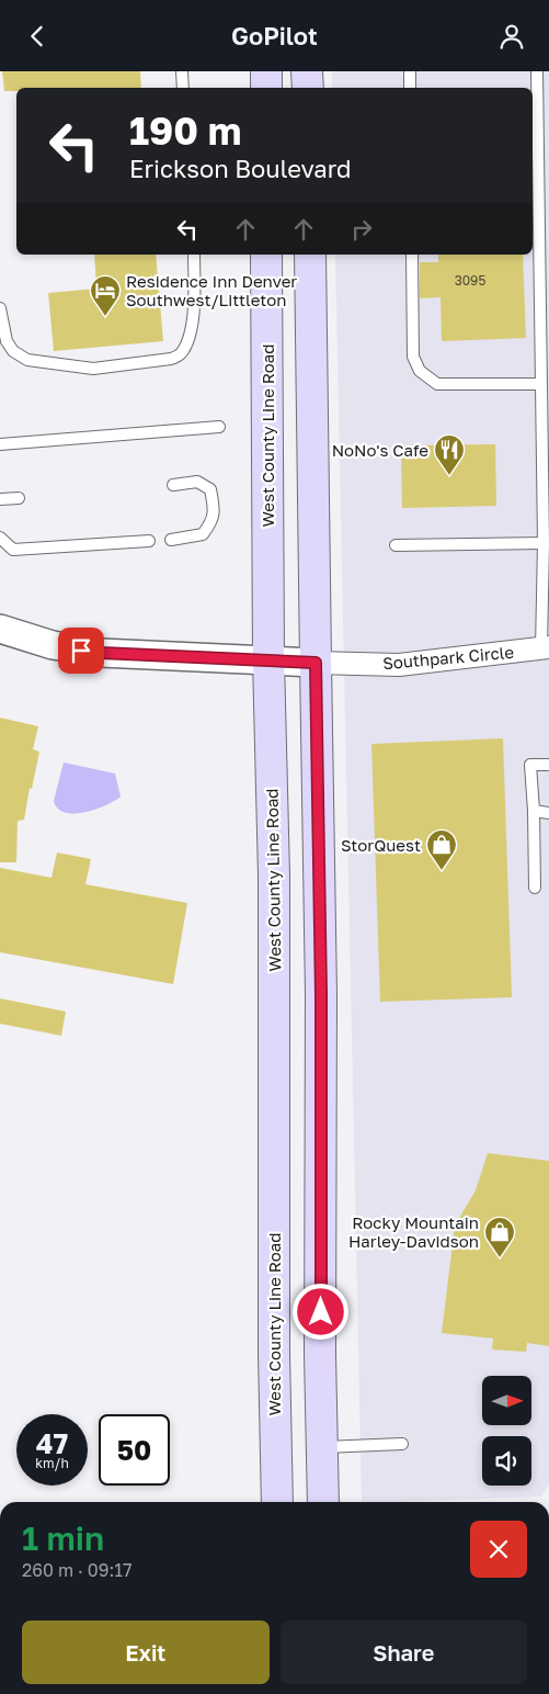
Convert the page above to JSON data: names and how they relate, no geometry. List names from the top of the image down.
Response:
{
  "streets": {
    "main road": ["West County Line Road"],
    "street": ["Southpark Circle"]
  },
  "places": {
    "hotel": ["Residence Inn Denver Southwest/Littleton"],
    "restaurant": ["NoNo's Cafe"],
    "shop": ["StorQuest", "Rocky Mountain Harley-Davidson"]
  },
  "house_numbers": ["3095"],
  "north": "right",
  "page": {
    "header": "GoPilot",
    "turn": ["190 m", "Erickson Boulevard"],
    "speed": "47 km/h",
    "limit": "50",
    "heading": ["1 min", "260 m · 09:17"],
    "buttons": ["Exit", "Share"]
  }
}
